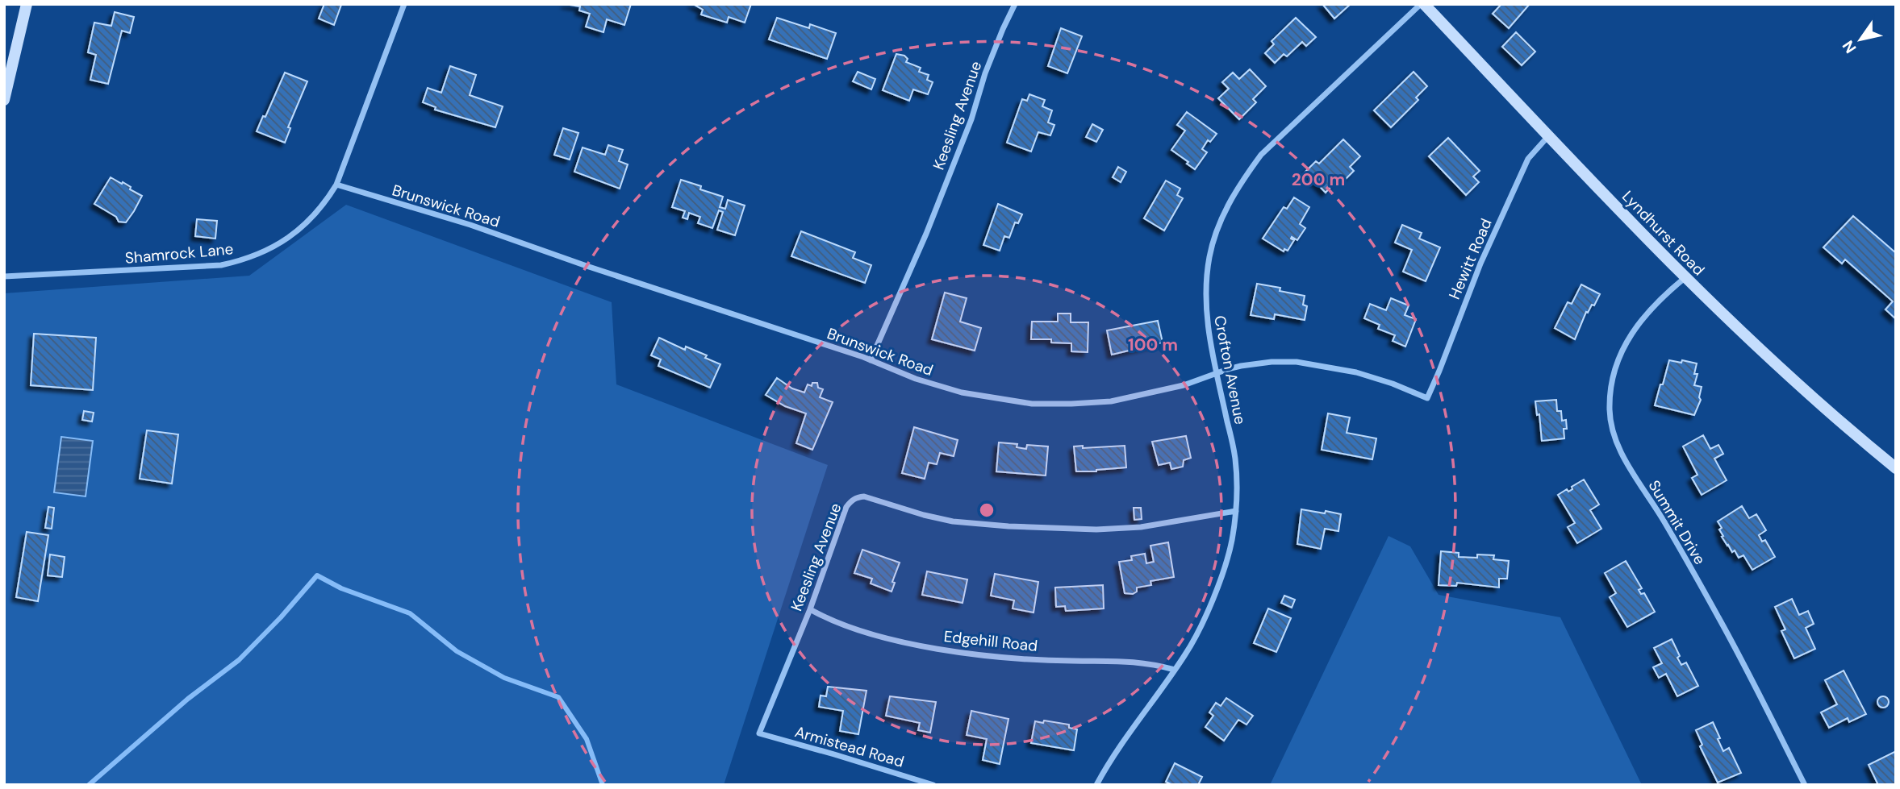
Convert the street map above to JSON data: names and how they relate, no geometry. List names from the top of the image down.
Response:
{
  "streets": {
    "main road": ["Lyndhurst Road"],
    "street": [
      "Keesling Avenue",
      "Brunswick Road",
      "Shamrock Lane",
      "Hewitt Road",
      "Crofton Avenue",
      "Summit Drive",
      "Edgehill Road",
      "Armistead Road"
    ]
  },
  "crossings": [
    ["Keesling Avenue", "Brunswick Road"],
    ["Keesling Avenue", "Crofton Avenue"],
    ["Keesling Avenue", "Edgehill Road"],
    ["Keesling Avenue", "Armistead Road"],
    ["Brunswick Road", "Shamrock Lane"],
    ["Brunswick Road", "Hewitt Road"],
    ["Brunswick Road", "Crofton Avenue"],
    ["Lyndhurst Road", "Hewitt Road"],
    ["Lyndhurst Road", "Crofton Avenue"],
    ["Lyndhurst Road", "Summit Drive"],
    ["Crofton Avenue", "Edgehill Road"]
  ],
  "north": "bottom left",
  "rings": ["200 m", "100 m"]
}
